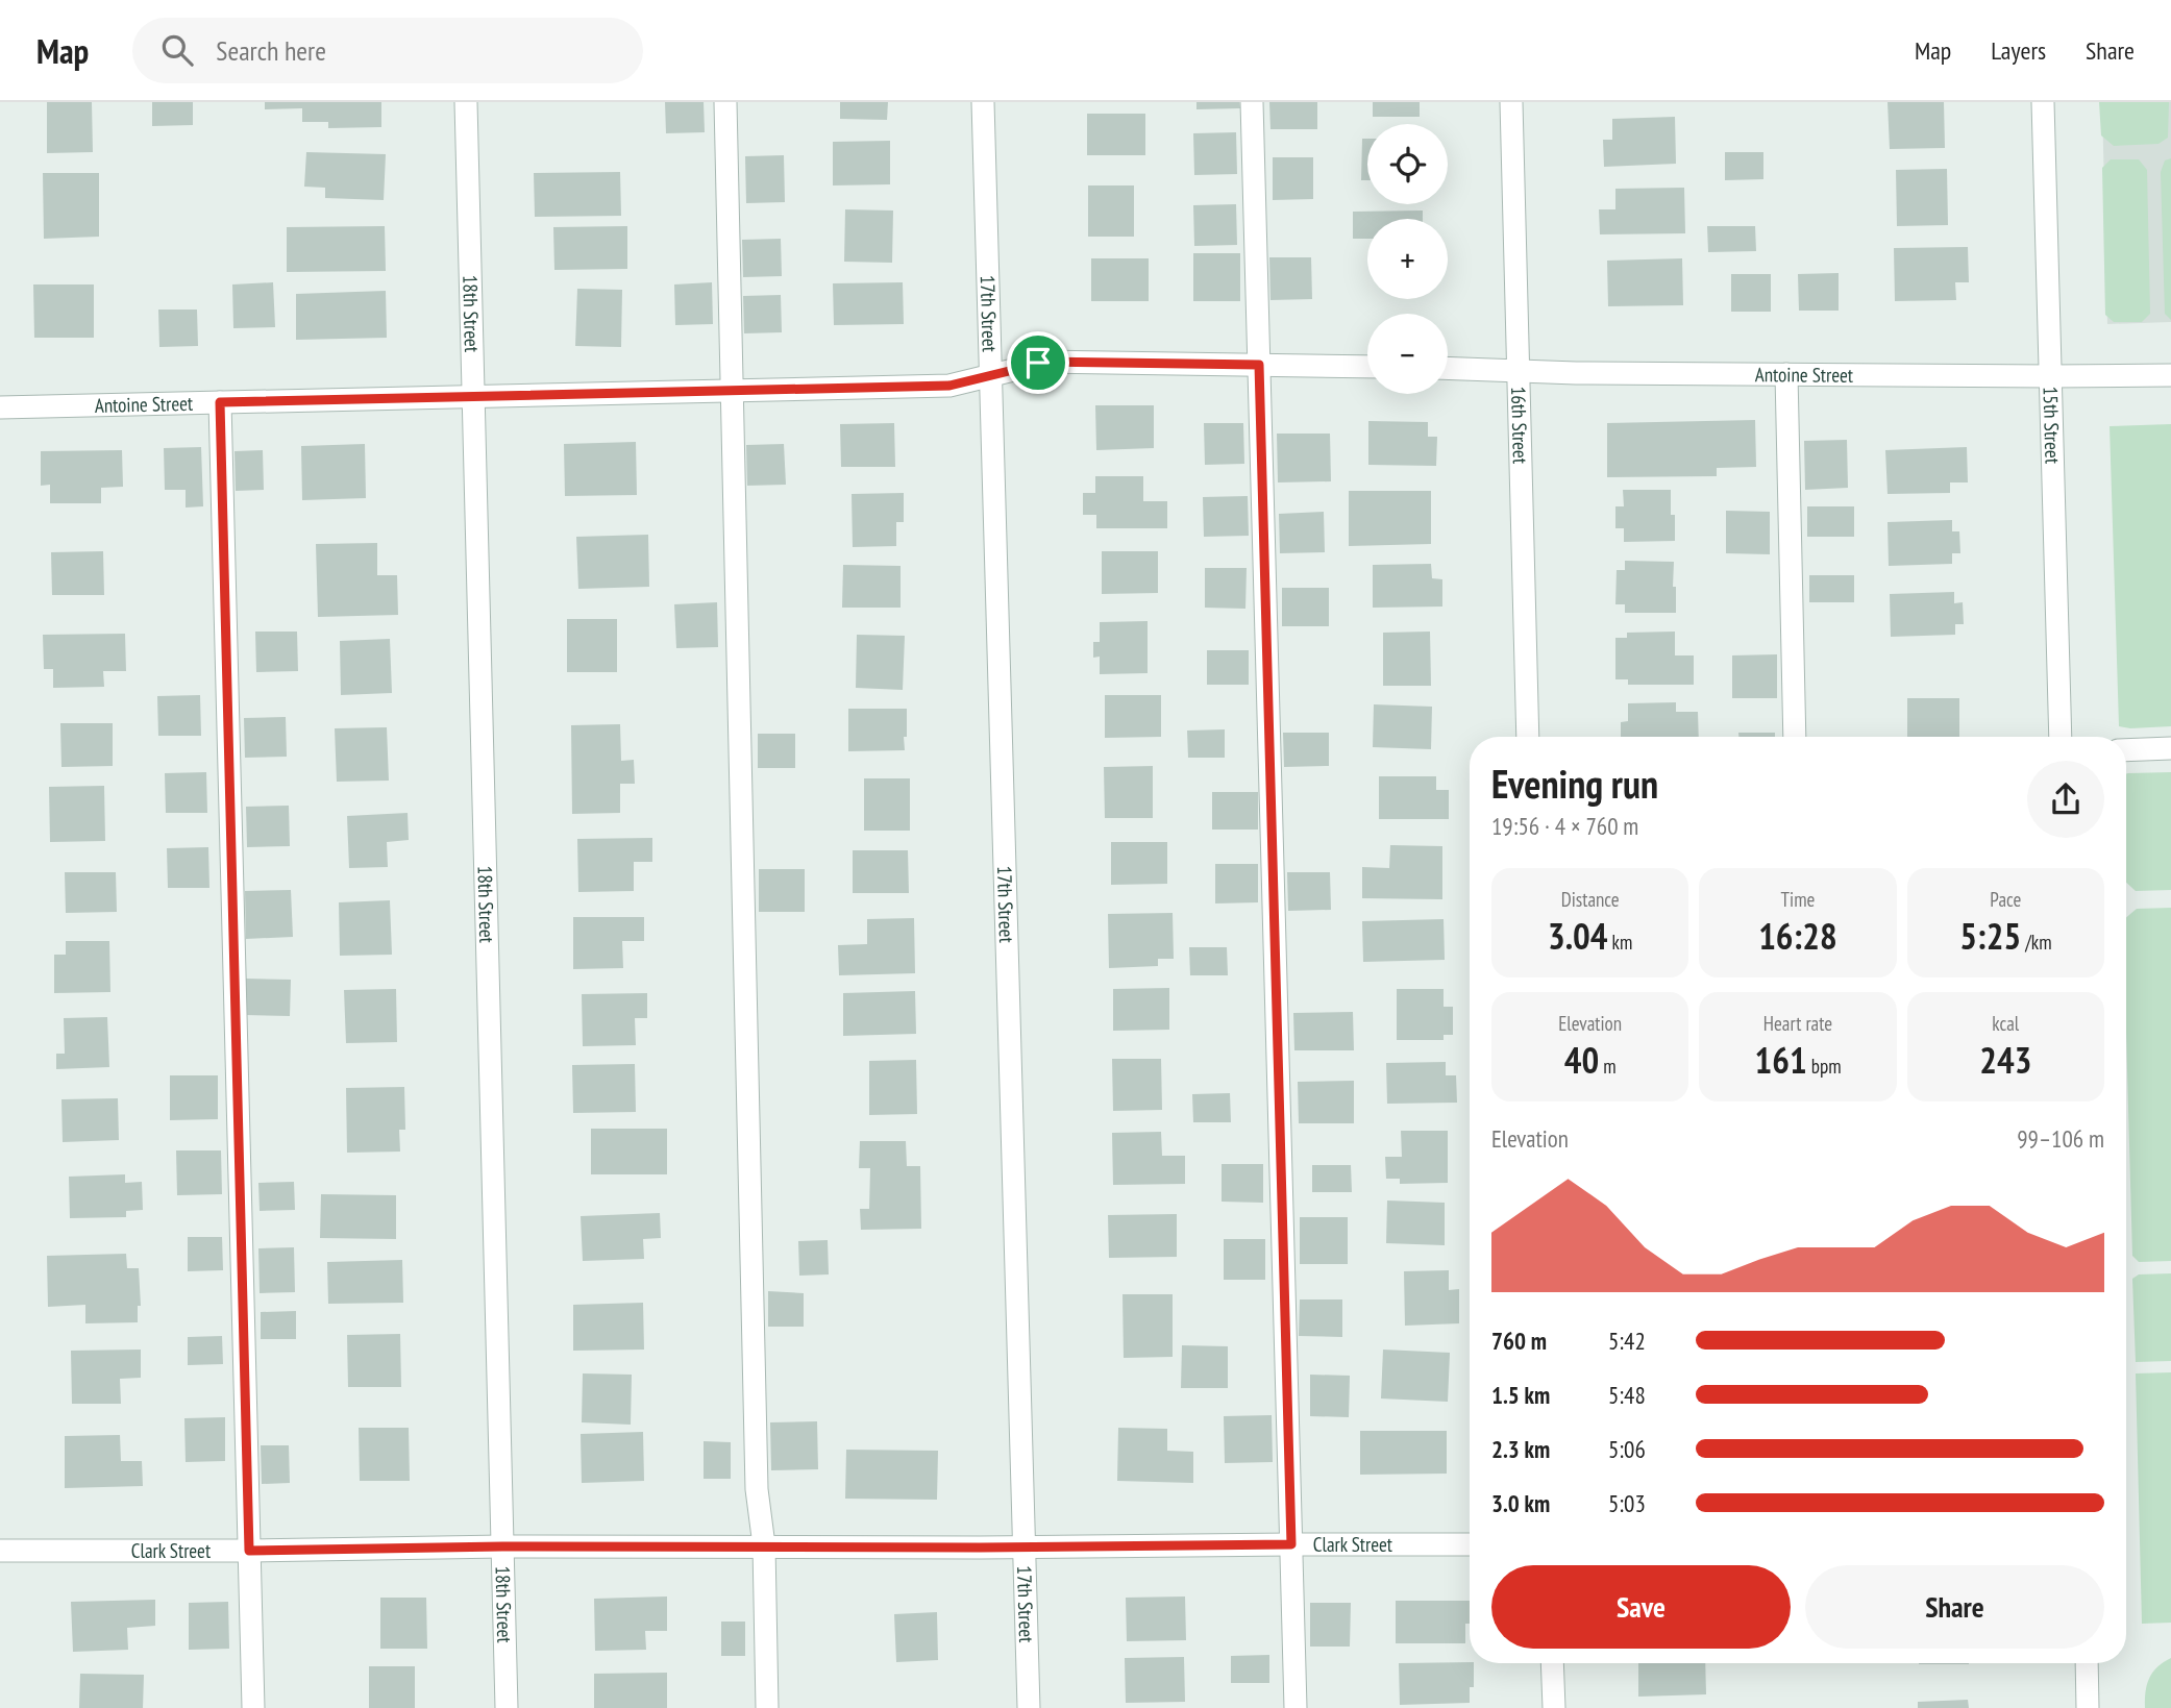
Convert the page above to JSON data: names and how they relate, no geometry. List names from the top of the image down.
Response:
{
  "streets": {
    "street": [
      "18th Street",
      "17th Street",
      "Antoine Street",
      "16th Street",
      "15th Street",
      "Clark Street"
    ]
  },
  "crossings": [
    ["18th Street", "Antoine Street"],
    ["18th Street", "Clark Street"],
    ["17th Street", "Antoine Street"],
    ["17th Street", "Clark Street"],
    ["Antoine Street", "16th Street"],
    ["Antoine Street", "15th Street"]
  ],
  "page": {
    "header": "Map",
    "search": "Search here",
    "nav": ["Map", "Layers", "Share"],
    "map_buttons": ["+", "−"],
    "heading": ["Evening run", "19:56 · 4 × 760 m"],
    "stats": [
      ["Distance", "3.04 km"],
      ["Time", "16:28"],
      ["Pace", "5:25 /km"],
      ["Elevation", "40 m"],
      ["Heart rate", "161 bpm"],
      ["kcal", "243"]
    ],
    "chart": ["Elevation", "99–106 m"],
    "list": [
      {
        "name": "760 m",
        "note": "5:42"
      },
      {
        "name": "1.5 km",
        "note": "5:48"
      },
      {
        "name": "2.3 km",
        "note": "5:06"
      },
      {
        "name": "3.0 km",
        "note": "5:03"
      }
    ],
    "buttons": ["Save", "Share"]
  }
}
